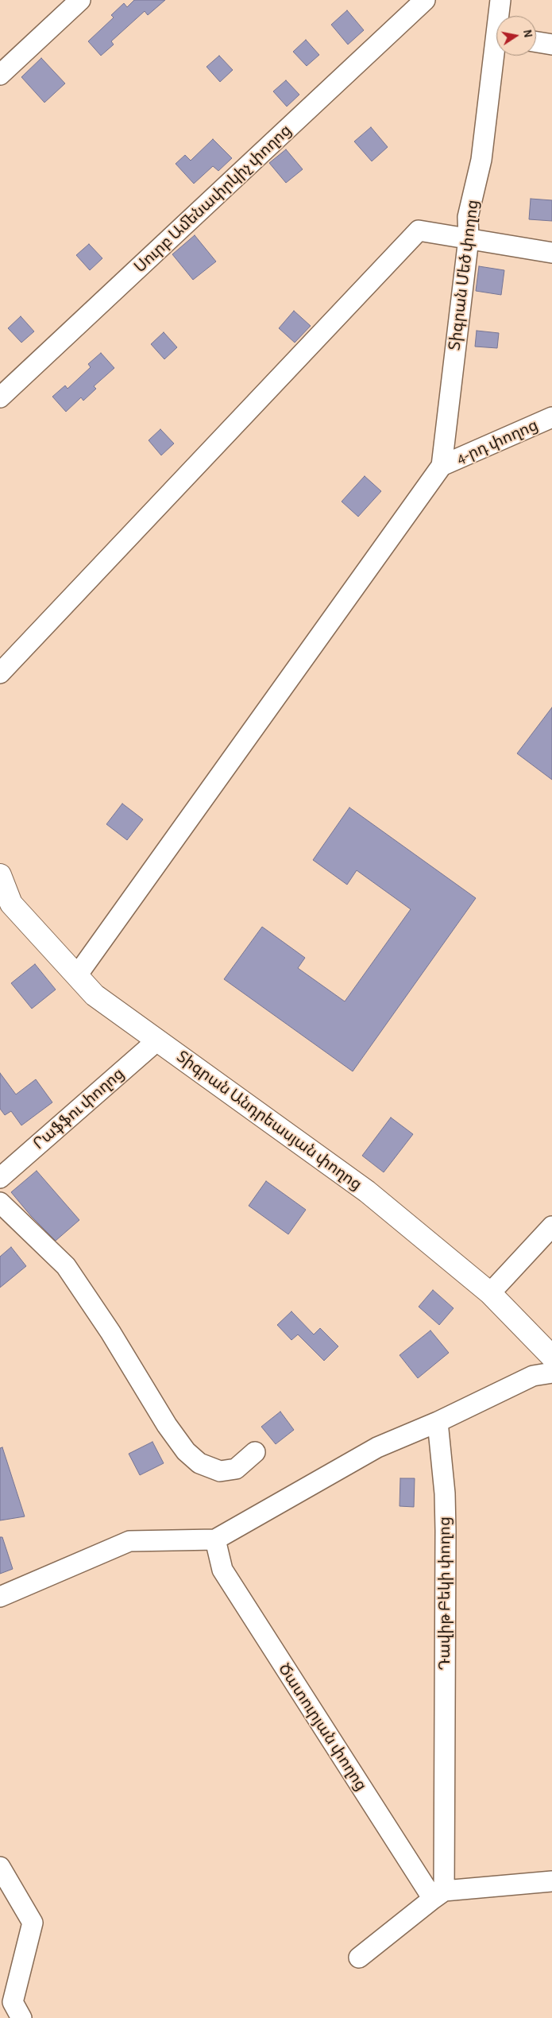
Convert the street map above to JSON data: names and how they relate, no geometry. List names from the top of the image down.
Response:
{
  "streets": {
    "main road": ["Տիգրան Անդրեասյան փողոց"],
    "street": [
      "Սուրբ Ամենափրկիչ փողոց",
      "Տիգրան Մեծ փողոց",
      "4-րդ փողոց",
      "Րաֆֆու փողոց",
      "Դավիթ Բեկի փողոց",
      "Ծատուրյան փողոց"
    ]
  },
  "crossings": [
    ["Տիգրան Մեծ փողոց", "4-րդ փողոց"],
    ["Րաֆֆու փողոց", "Տիգրան Անդրեասյան փողոց"],
    ["Դավիթ Բեկի փողոց", "Ծատուրյան փողոց"]
  ],
  "north": "right"
}
